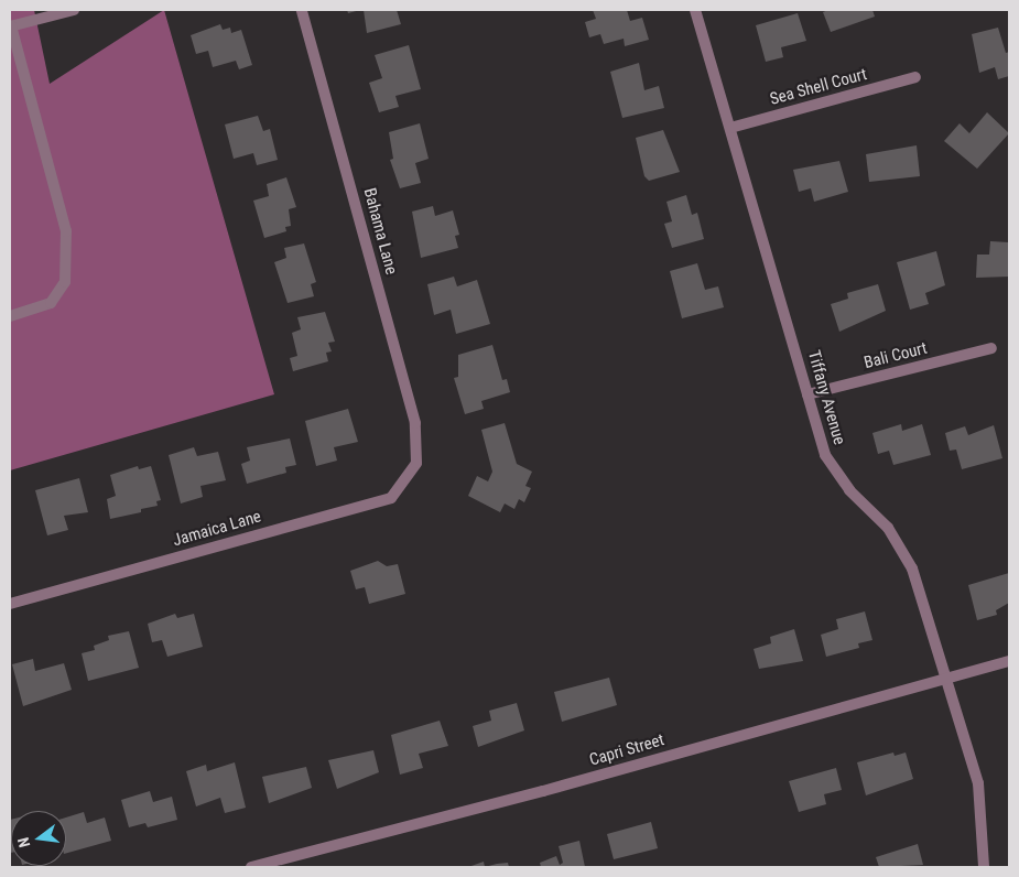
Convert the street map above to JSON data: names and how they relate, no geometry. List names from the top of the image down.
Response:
{
  "streets": {
    "street": [
      "Sea Shell Court",
      "Bahama Lane",
      "Bali Court",
      "Tiffany Avenue",
      "Jamaica Lane",
      "Capri Street"
    ]
  },
  "crossings": [
    ["Sea Shell Court", "Tiffany Avenue"],
    ["Bahama Lane", "Jamaica Lane"],
    ["Bali Court", "Tiffany Avenue"],
    ["Tiffany Avenue", "Capri Street"]
  ],
  "north": "left"
}
